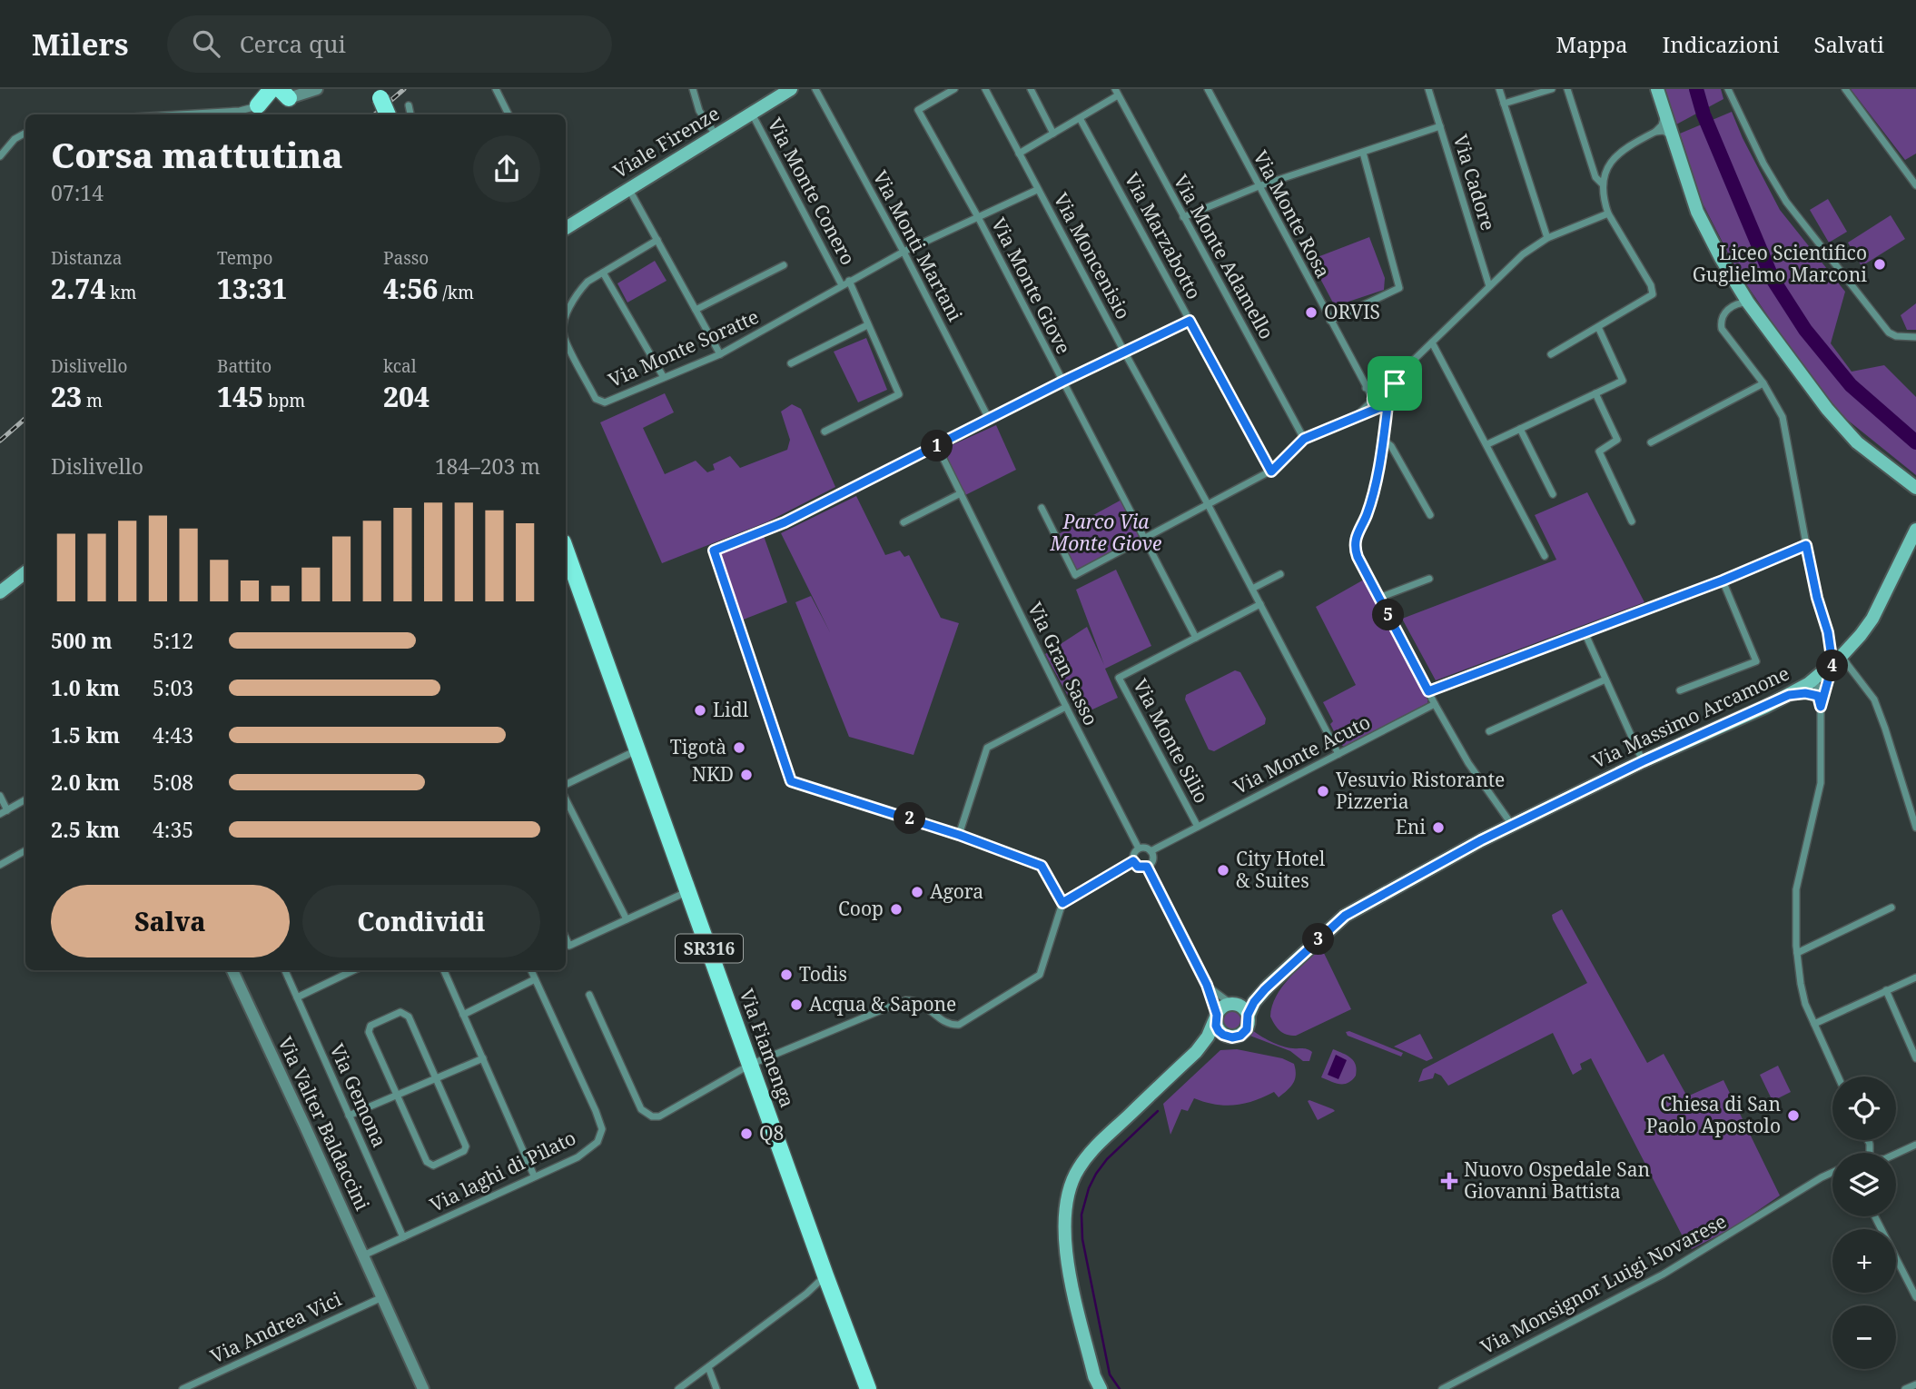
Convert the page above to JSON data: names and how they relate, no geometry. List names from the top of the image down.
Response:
{
  "streets": {
    "main road": [
      "Viale Firenze",
      "Via Massimo Arcamone",
      "SR316",
      "Via Fiamenga"
    ],
    "street": [
      "Via Cadore",
      "Via Monte Conero",
      "Via Monte Rosa",
      "Via Marzabotto",
      "Via Monti Martani",
      "Via Moncenisio",
      "Via Monte Adamello",
      "Via Monte Giove",
      "Via Monte Soratte",
      "Via Gran Sasso",
      "Via Monte Silio",
      "Via Monte Acuto",
      "Via Gemona",
      "Via Valter Baldaccini",
      "Via laghi di Pilato",
      "Via Monsignor Luigi Novarese",
      "Via Andrea Vici"
    ]
  },
  "crossings": [
    ["Viale Firenze", "Via Monte Conero"],
    ["Via Monte Conero", "Via Monte Soratte"],
    ["Via Monti Martani", "Via Monte Giove"],
    ["Via Monti Martani", "Via Monte Soratte"],
    ["Via Moncenisio", "Via Monte Giove"],
    ["Via Moncenisio", "Via Monte Silio"],
    ["Via Moncenisio", "Via Monte Acuto"],
    ["Via Monte Giove", "Via Monte Soratte"],
    ["Via Monte Giove", "Via Monte Silio"],
    ["Via Gran Sasso", "Via Monte Acuto"],
    ["Via Monte Silio", "Via Monte Acuto"],
    ["Via Gemona", "Via laghi di Pilato"],
    ["Via Valter Baldaccini", "Via laghi di Pilato"],
    ["Via Valter Baldaccini", "Via Andrea Vici"]
  ],
  "parks": ["Parco Via Monte Giove"],
  "places": {
    "other": [
      "Liceo Scientifico Guglielmo Marconi",
      "ORVIS",
      "Lidl",
      "Tigotà",
      "NKD",
      "Vesuvio Ristorante Pizzeria",
      "Eni",
      "City Hotel & Suites",
      "Agora",
      "Coop",
      "Todis",
      "Acqua & Sapone",
      "Chiesa di San Paolo Apostolo",
      "Q8"
    ],
    "health": ["Nuovo Ospedale San Giovanni Battista"]
  },
  "page": {
    "header": "Milers",
    "search": "Cerca qui",
    "nav": ["Mappa", "Indicazioni", "Salvati"],
    "heading": ["Corsa mattutina", "07:14"],
    "stats": [
      ["Distanza", "2.74 km"],
      ["Tempo", "13:31"],
      ["Passo", "4:56 /km"],
      ["Dislivello", "23 m"],
      ["Battito", "145 bpm"],
      ["kcal", "204"]
    ],
    "pins": [
      "1",
      "5",
      "4",
      "2",
      "3"
    ],
    "chart": ["Dislivello", "184–203 m"],
    "list": [
      {
        "name": "500 m",
        "note": "5:12"
      },
      {
        "name": "1.0 km",
        "note": "5:03"
      },
      {
        "name": "1.5 km",
        "note": "4:43"
      },
      {
        "name": "2.0 km",
        "note": "5:08"
      },
      {
        "name": "2.5 km",
        "note": "4:35"
      }
    ],
    "buttons": ["Salva", "Condividi"],
    "map_buttons": ["+", "−"]
  }
}
